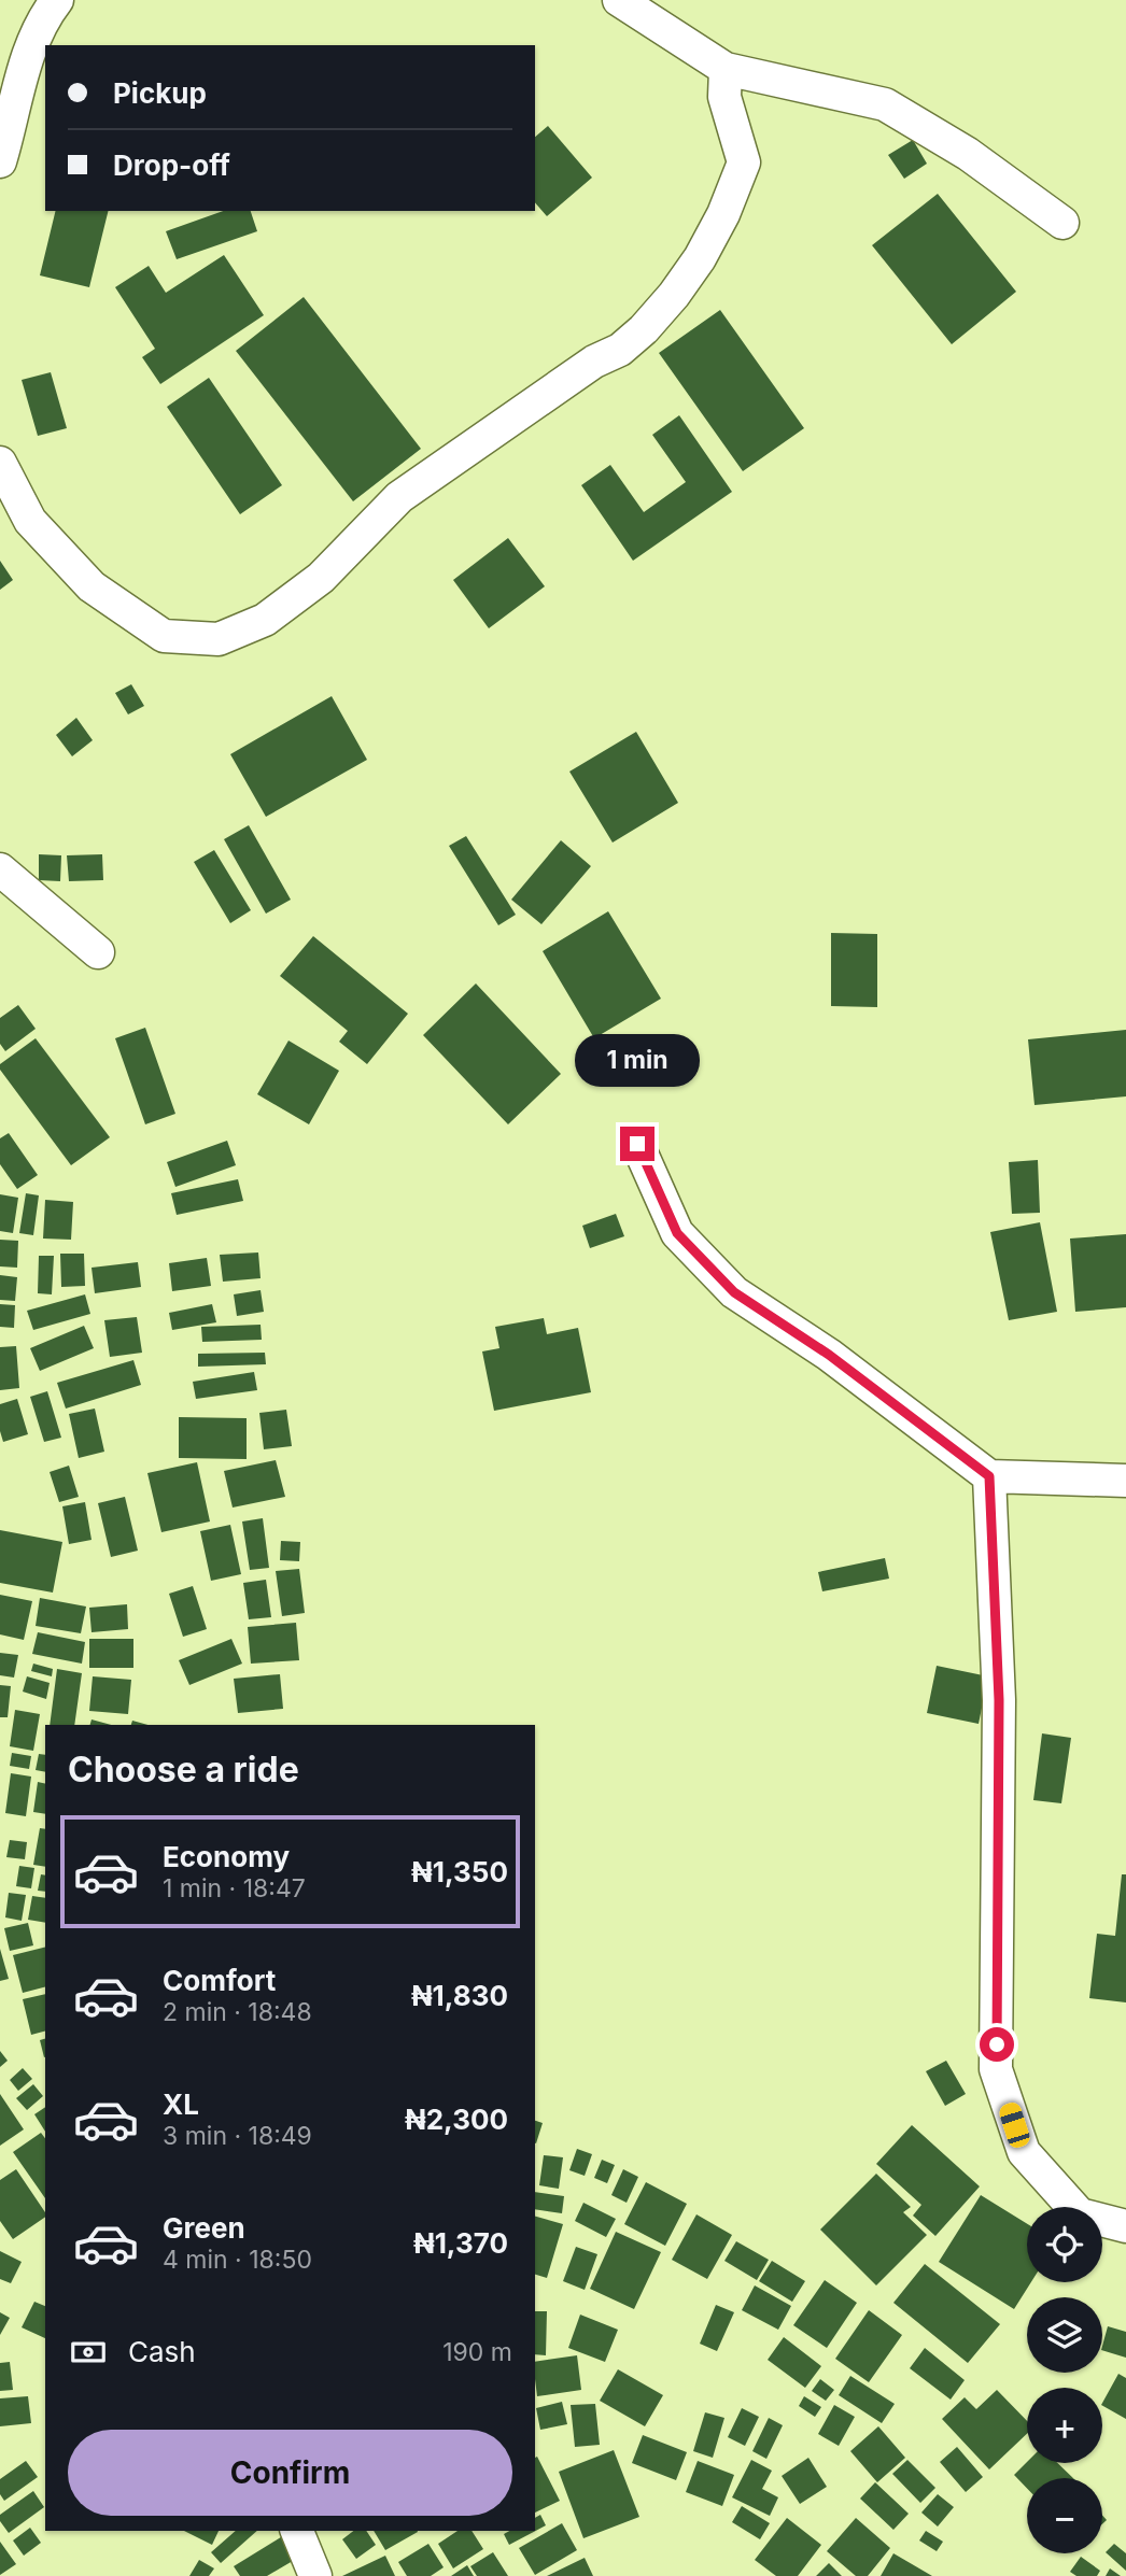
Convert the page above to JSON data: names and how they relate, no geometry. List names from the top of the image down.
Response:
{
  "page": {
    "banner": ["Pickup", "Drop-off"],
    "bubble": "1 min",
    "heading": "Choose a ride",
    "list": [
      {
        "name": "Economy",
        "note": "1 min · 18:47",
        "value": "₦1,350"
      },
      {
        "name": "Comfort",
        "note": "2 min · 18:48",
        "value": "₦1,830"
      },
      {
        "name": "XL",
        "note": "3 min · 18:49",
        "value": "₦2,300"
      },
      {
        "name": "Green",
        "note": "4 min · 18:50",
        "value": "₦1,370"
      }
    ],
    "map_buttons": ["+", "−"],
    "pay": ["Cash", "190 m"],
    "buttons": "Confirm"
  }
}
